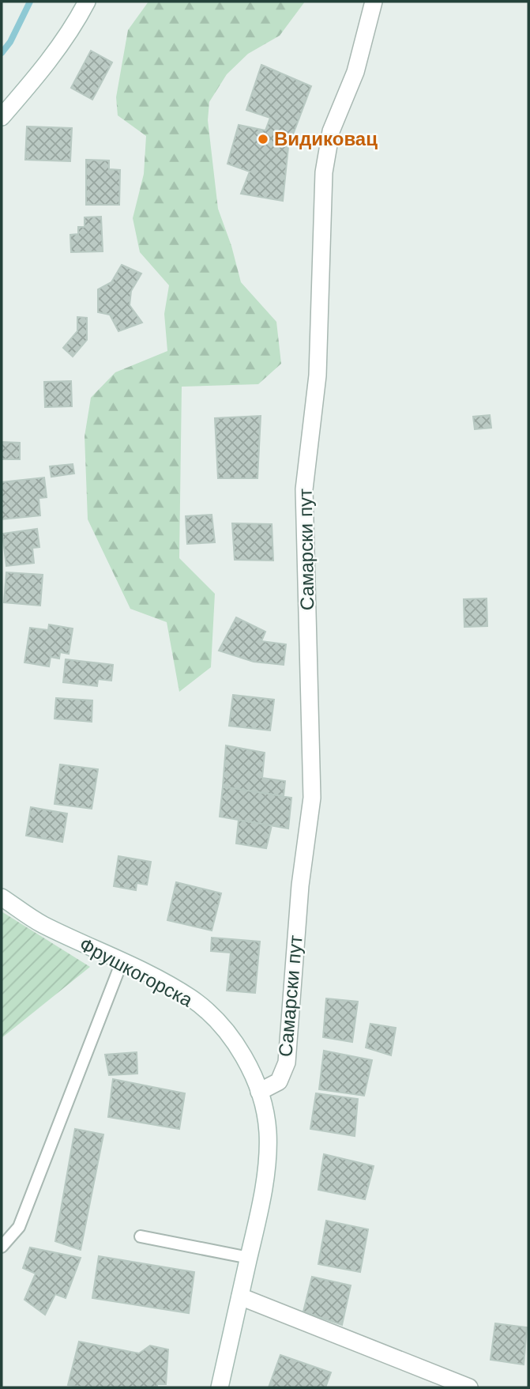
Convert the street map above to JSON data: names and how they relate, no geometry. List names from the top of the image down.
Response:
{
  "streets": {
    "street": ["Самарски пут", "Фрушкогорска"]
  },
  "crossings": [
    ["Самарски пут", "Фрушкогорска"]
  ],
  "places": ["Видиковац"]
}
